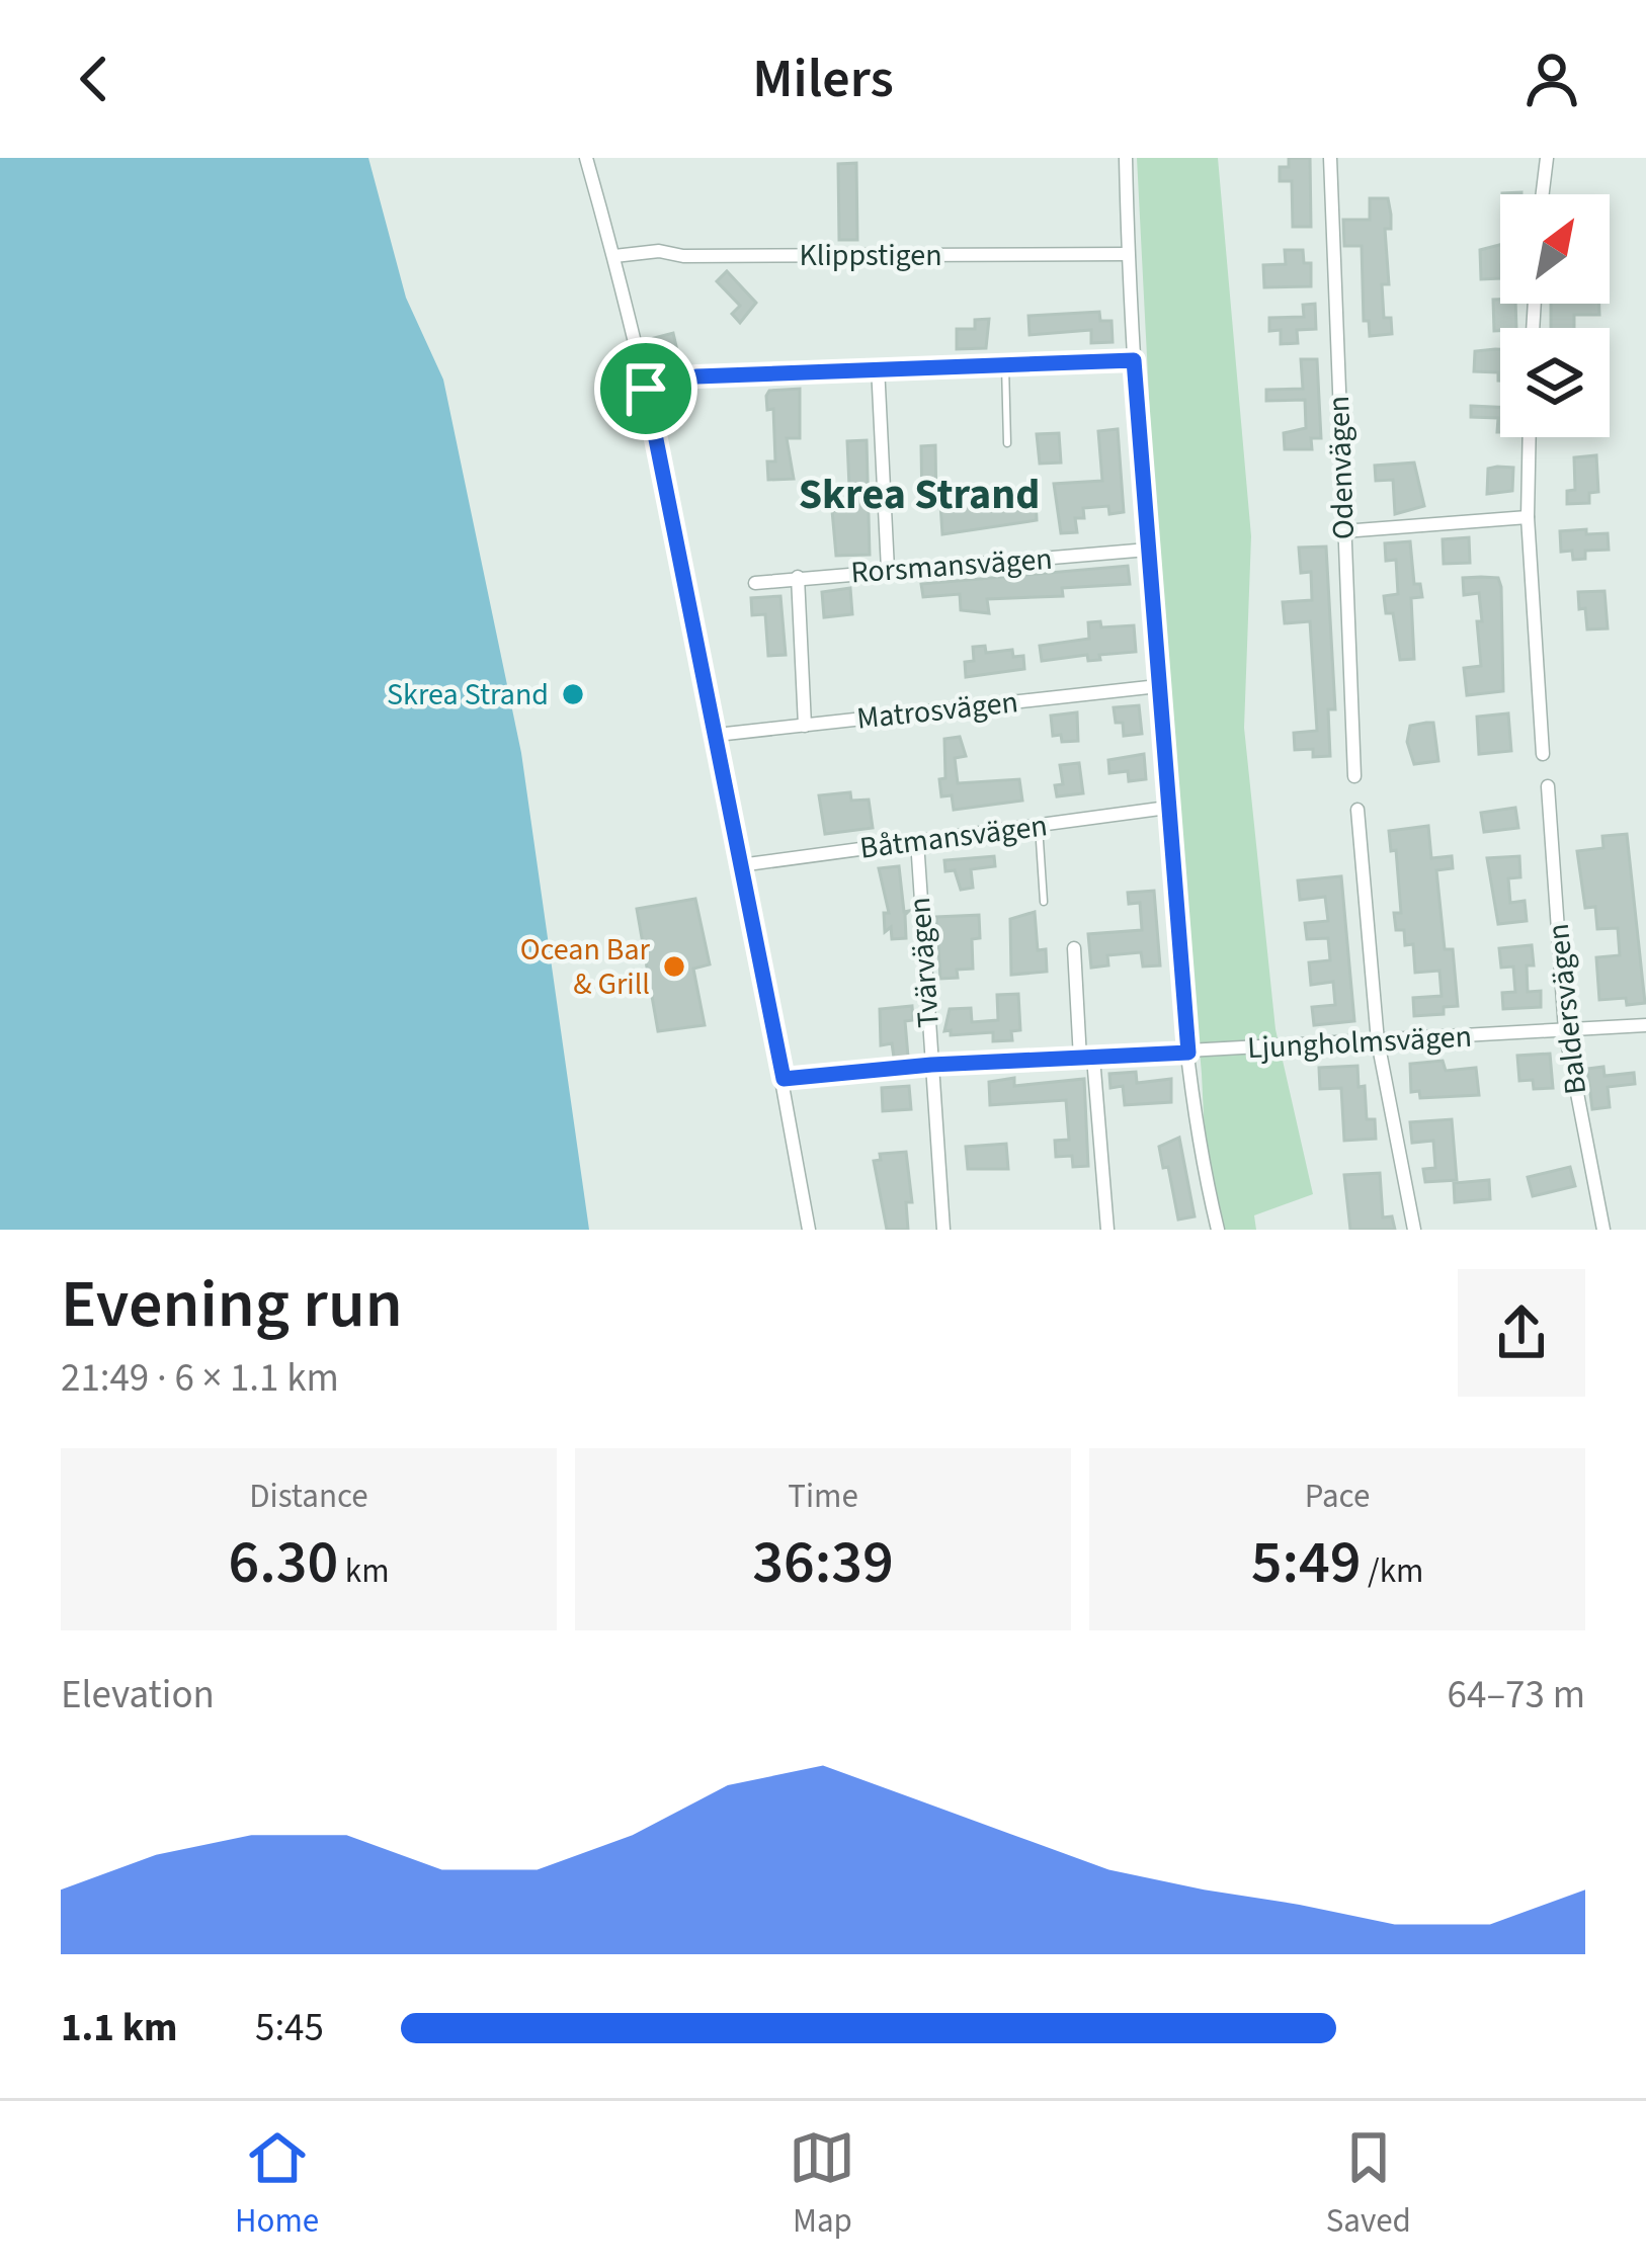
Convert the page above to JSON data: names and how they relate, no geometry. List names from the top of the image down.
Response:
{
  "streets": {
    "street": [
      "Klippstigen",
      "Odenvägen",
      "Rorsmansvägen",
      "Matrosvägen",
      "Båtmansvägen",
      "Tvärvägen",
      "Baldersvägen",
      "Ljungholmsvägen"
    ]
  },
  "crossings": [
    ["Båtmansvägen", "Tvärvägen"],
    ["Tvärvägen", "Ljungholmsvägen"],
    ["Baldersvägen", "Ljungholmsvägen"]
  ],
  "districts": ["Skrea Strand"],
  "places": ["Skrea Strand", "Ocean Bar & Grill"],
  "north": "top right",
  "page": {
    "header": "Milers",
    "heading": ["Evening run", "21:49 · 6 × 1.1 km"],
    "stats": [
      ["Distance", "6.30 km"],
      ["Time", "36:39"],
      ["Pace", "5:49 /km"]
    ],
    "chart": ["Elevation", "64–73 m"],
    "list": [
      {
        "name": "1.1 km",
        "note": "5:45"
      }
    ],
    "tabs": ["Home", "Map", "Saved"]
  }
}
